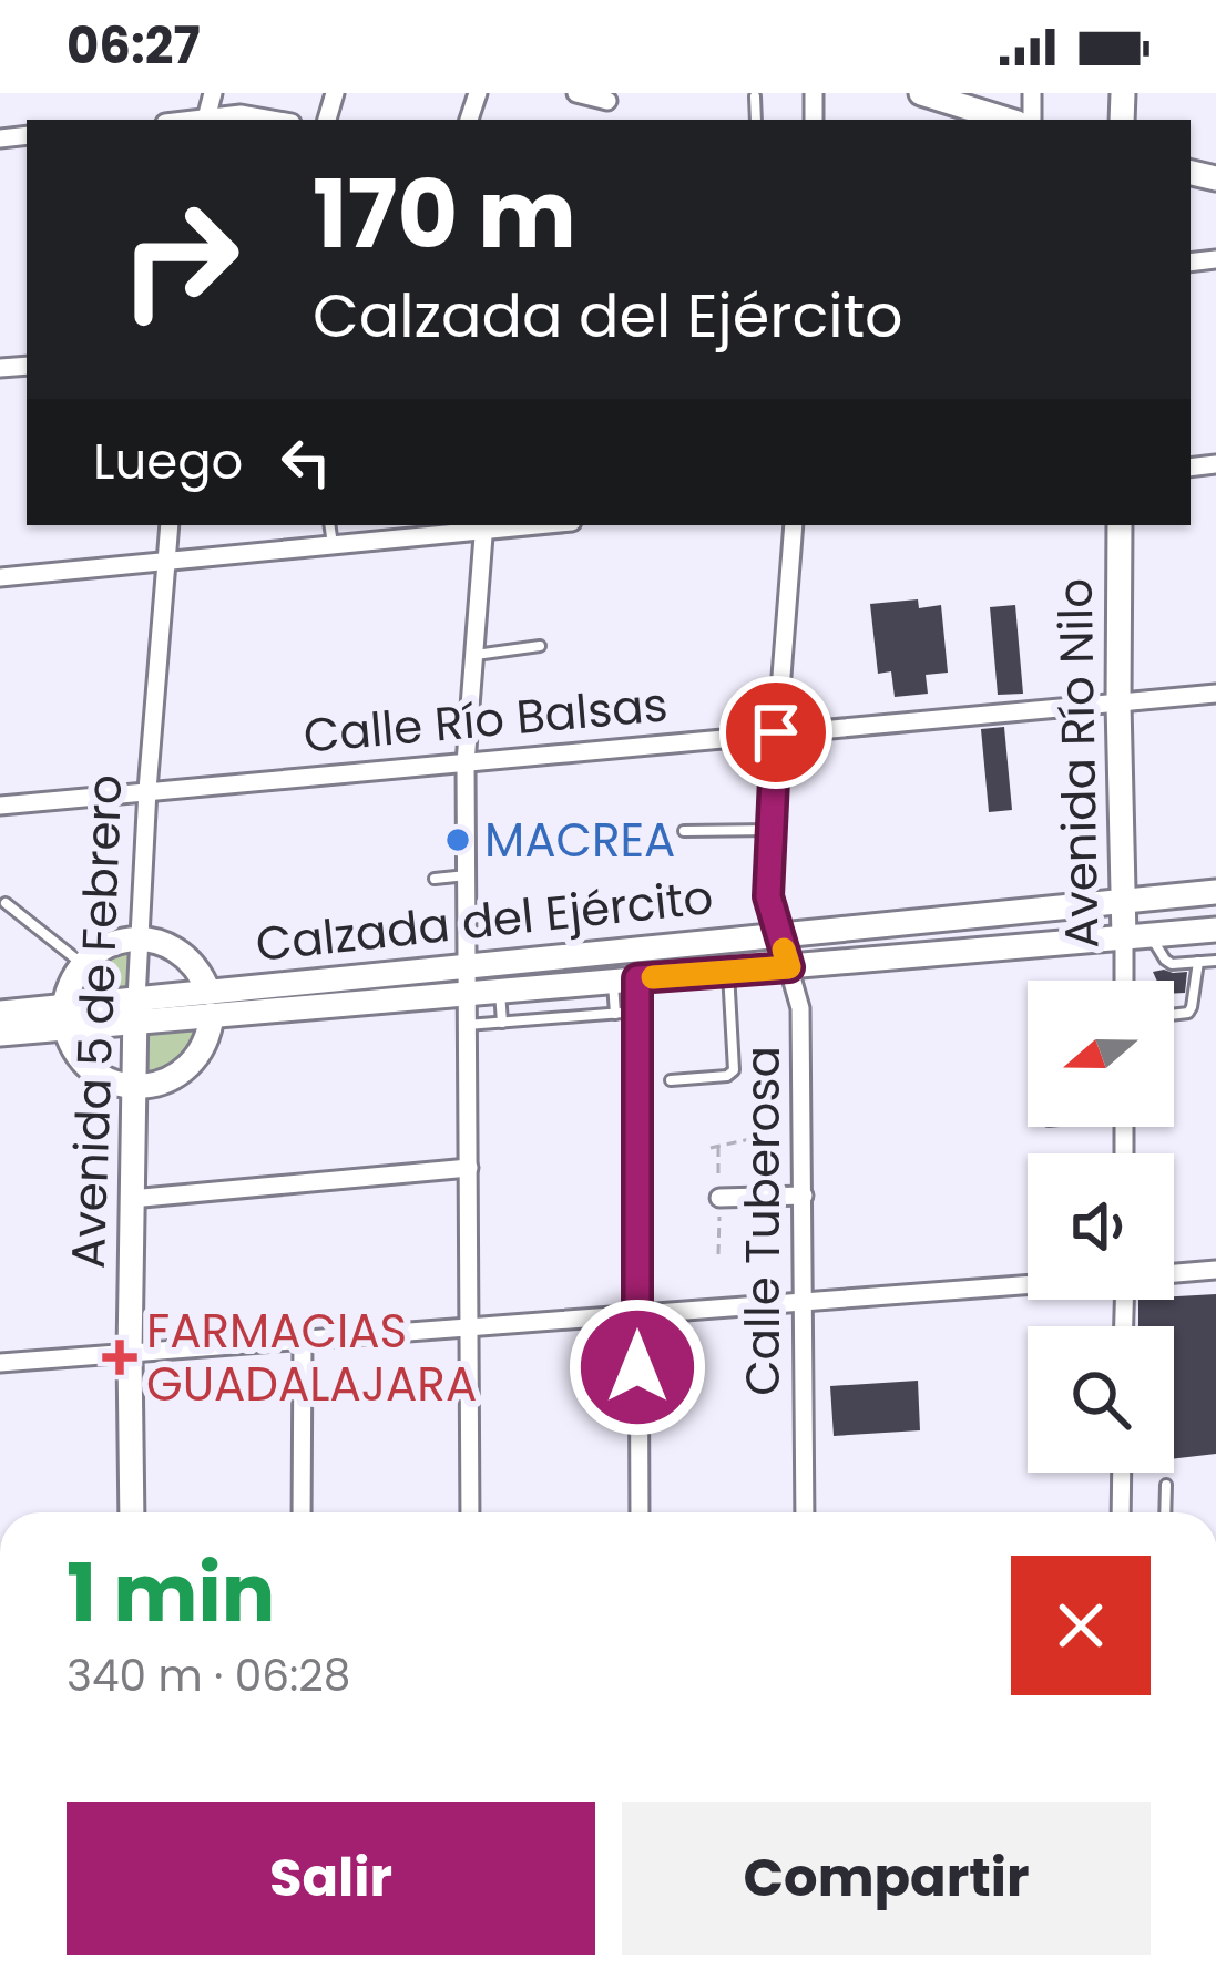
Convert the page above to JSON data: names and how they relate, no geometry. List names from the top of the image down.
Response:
{
  "streets": {
    "main road": ["Avenida Río Nilo", "Calzada del Ejército", "Avenida 5 de Febrero"],
    "street": ["Calle Río Balsas", "Calle Tuberosa"]
  },
  "crossings": [
    ["Calle Río Balsas", "Avenida Río Nilo"],
    ["Calle Río Balsas", "Avenida 5 de Febrero"],
    ["Calle Río Balsas", "Calle Tuberosa"],
    ["Avenida Río Nilo", "Calzada del Ejército"],
    ["Calzada del Ejército", "Avenida 5 de Febrero"],
    ["Calzada del Ejército", "Calle Tuberosa"]
  ],
  "places": {
    "other": ["MACREA"],
    "health": ["FARMACIAS GUADALAJARA"]
  },
  "north": "left",
  "page": {
    "status": "06:27",
    "turn": ["170 m", "Calzada del Ejército"],
    "then": "Luego",
    "heading": ["1 min", "340 m · 06:28"],
    "buttons": ["Salir", "Compartir"]
  }
}
